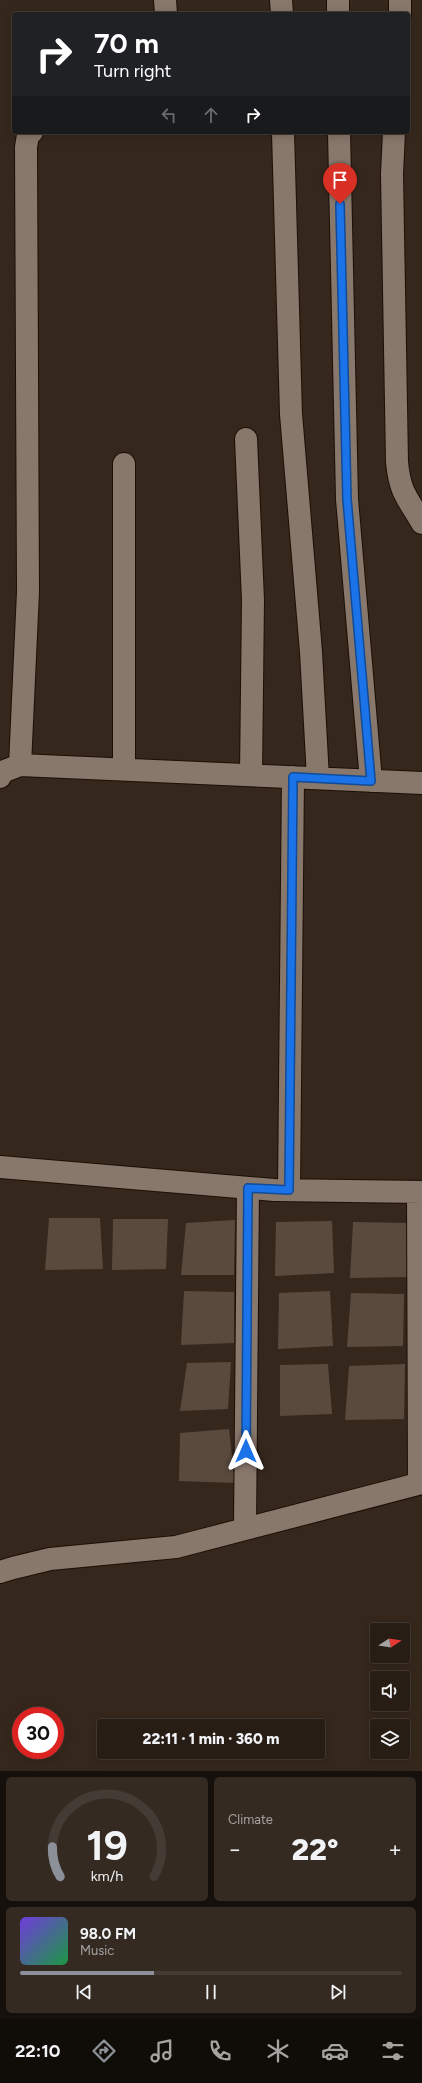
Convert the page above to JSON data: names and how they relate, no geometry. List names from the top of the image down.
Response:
{
  "north": "right",
  "page": {
    "turn": ["70 m", "Turn right"],
    "limit": "30",
    "trip": "22:11 · 1 min · 360 m",
    "tile": "Climate",
    "heat": ["−", "22°", "+"],
    "song": ["98.0 FM", "Music"],
    "tabs": "22:10",
    "gauge": ["19", "km/h"]
  }
}
